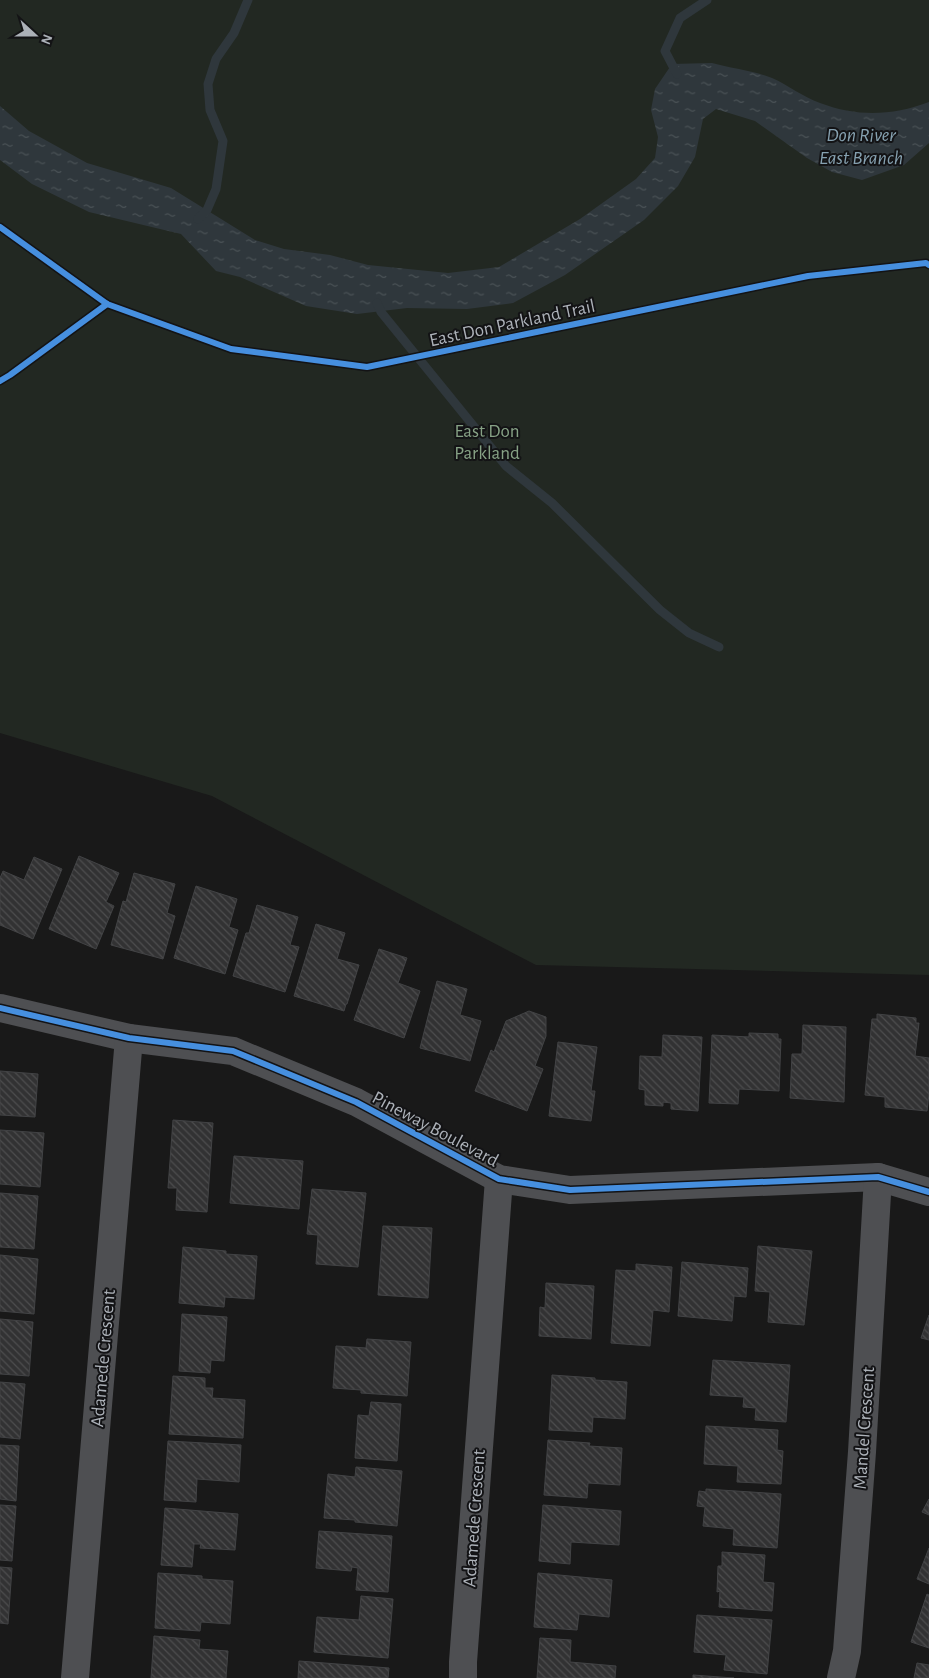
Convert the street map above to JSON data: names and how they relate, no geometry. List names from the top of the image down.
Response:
{
  "streets": {
    "street": ["Pineway Boulevard", "Adamede Crescent", "Mandel Crescent"],
    "cycle path": ["East Don Parkland Trail"]
  },
  "crossings": [
    ["Pineway Boulevard", "Adamede Crescent"],
    ["Pineway Boulevard", "Mandel Crescent"]
  ],
  "water": ["Don River East Branch"],
  "parks": ["East Don Parkland"],
  "north": "right"
}
